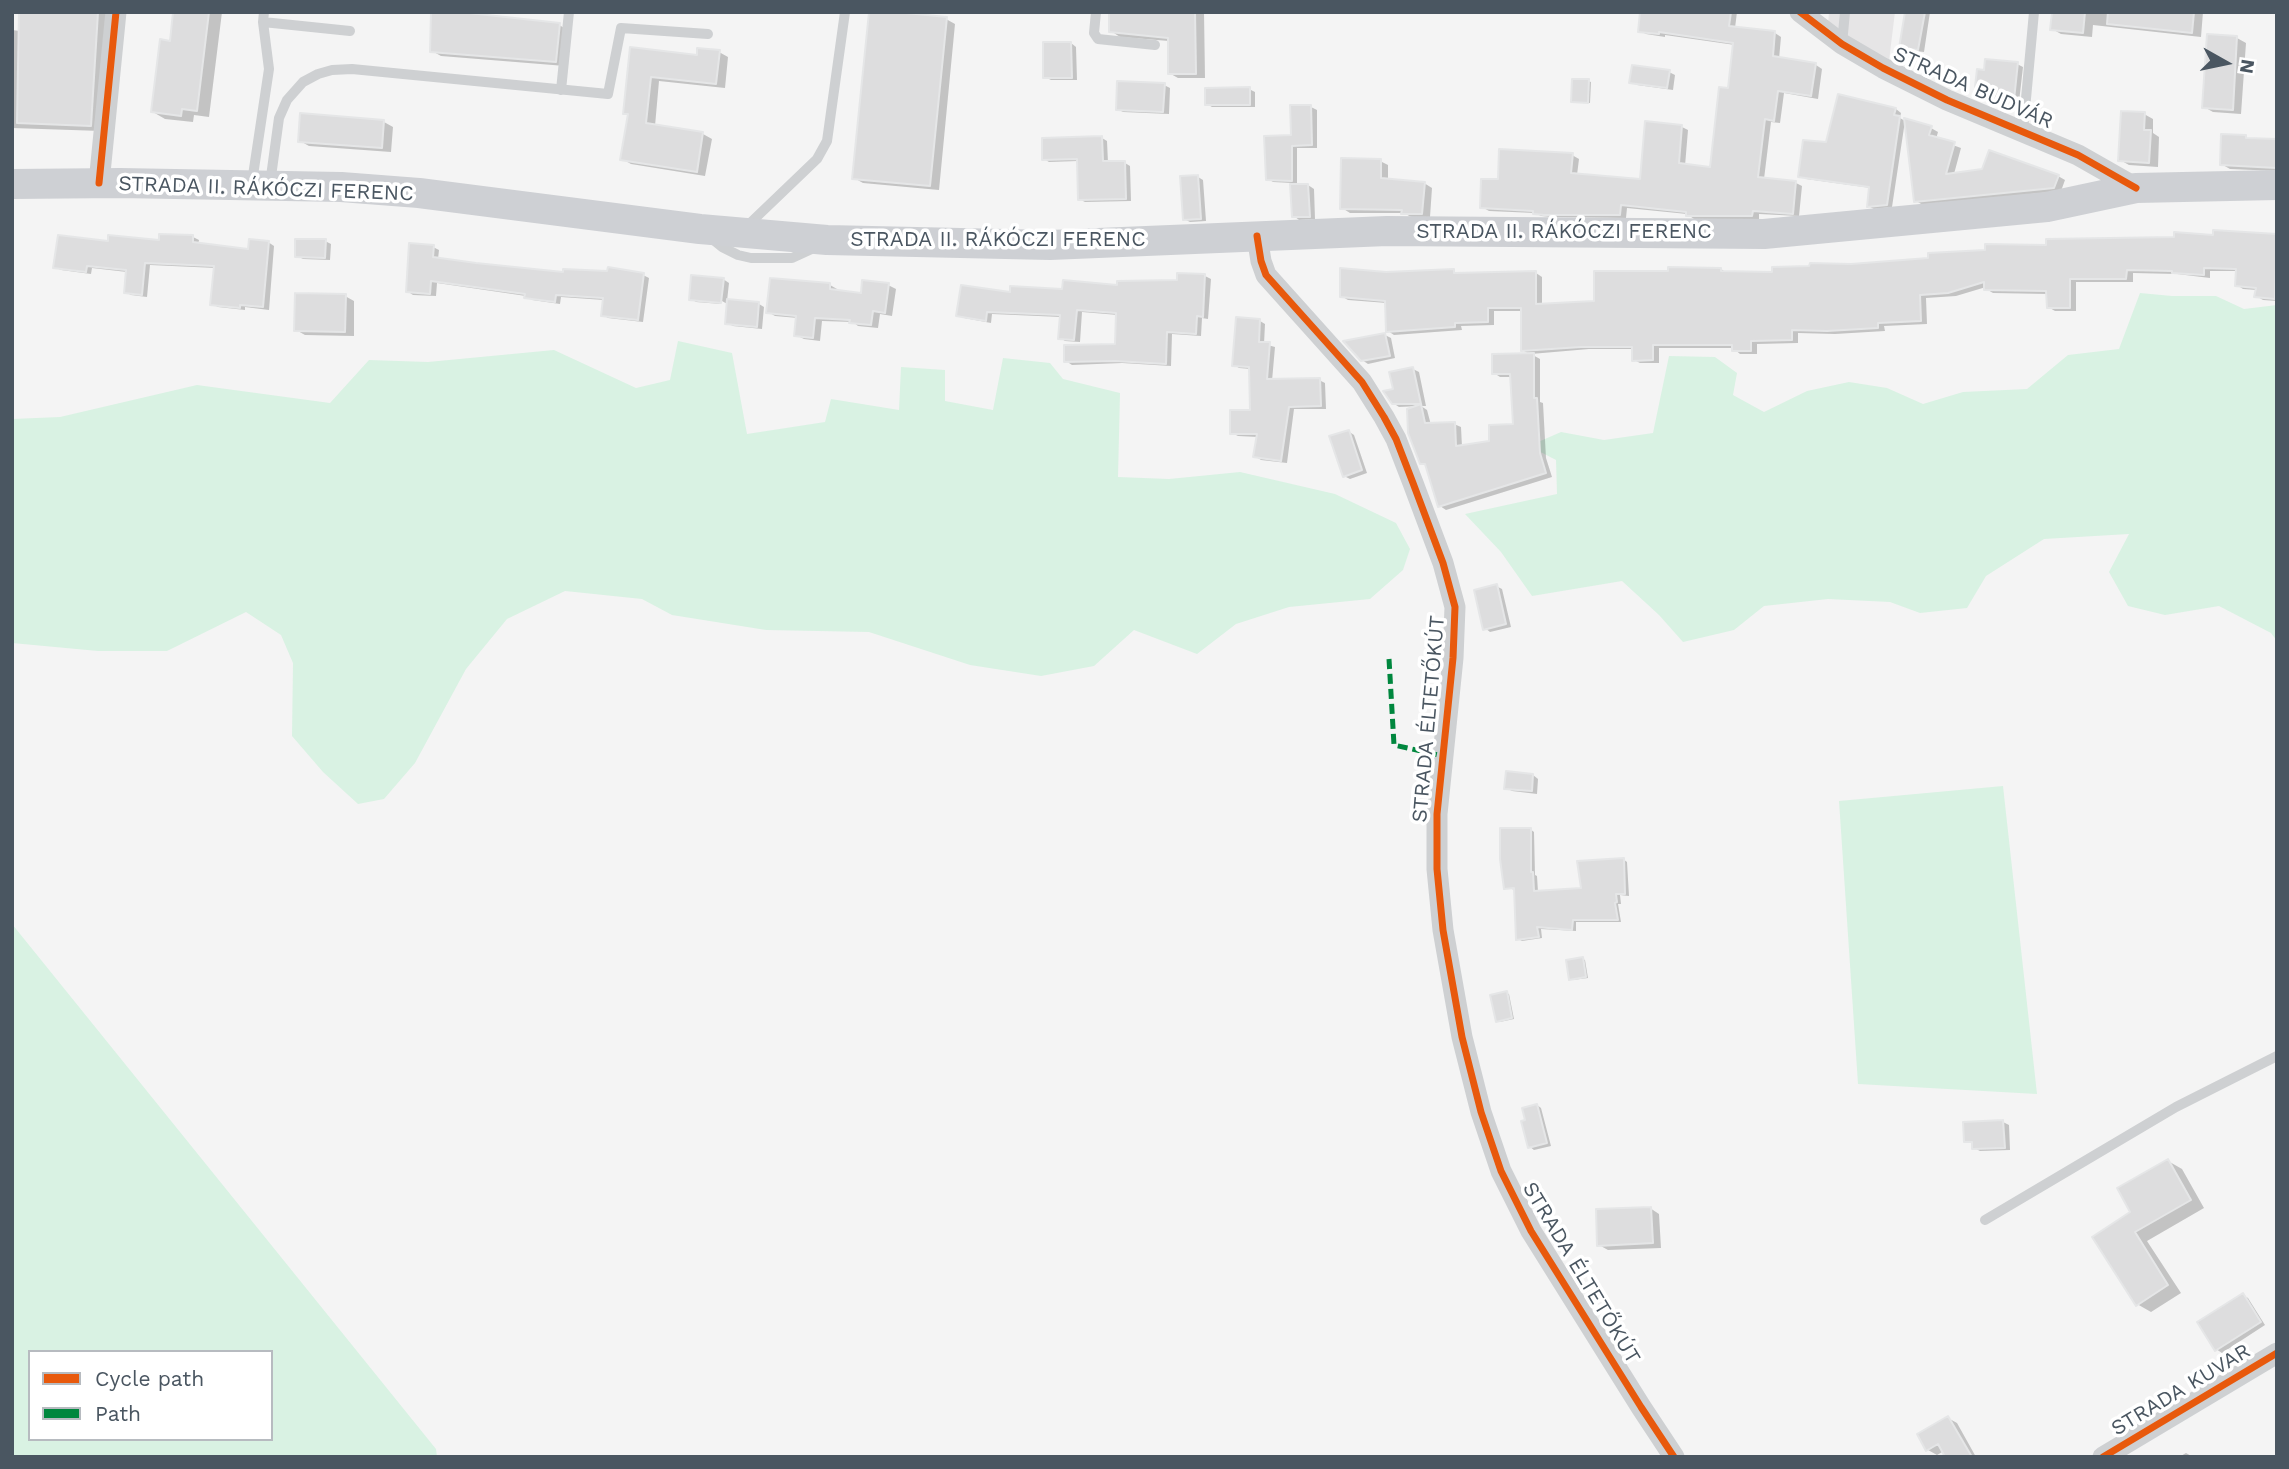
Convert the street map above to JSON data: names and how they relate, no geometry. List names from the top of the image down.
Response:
{
  "streets": {
    "main road": ["STRADA II. RÁKÓCZI FERENC"],
    "street": ["STRADA BUDVÁR", "STRADA ÉLTETŐKÚT", "STRADA KUVAR"]
  },
  "crossings": [
    ["STRADA BUDVÁR", "STRADA II. RÁKÓCZI FERENC"],
    ["STRADA II. RÁKÓCZI FERENC", "STRADA ÉLTETŐKÚT"]
  ],
  "legend": ["Cycle path", "Path"],
  "north": "right"
}
